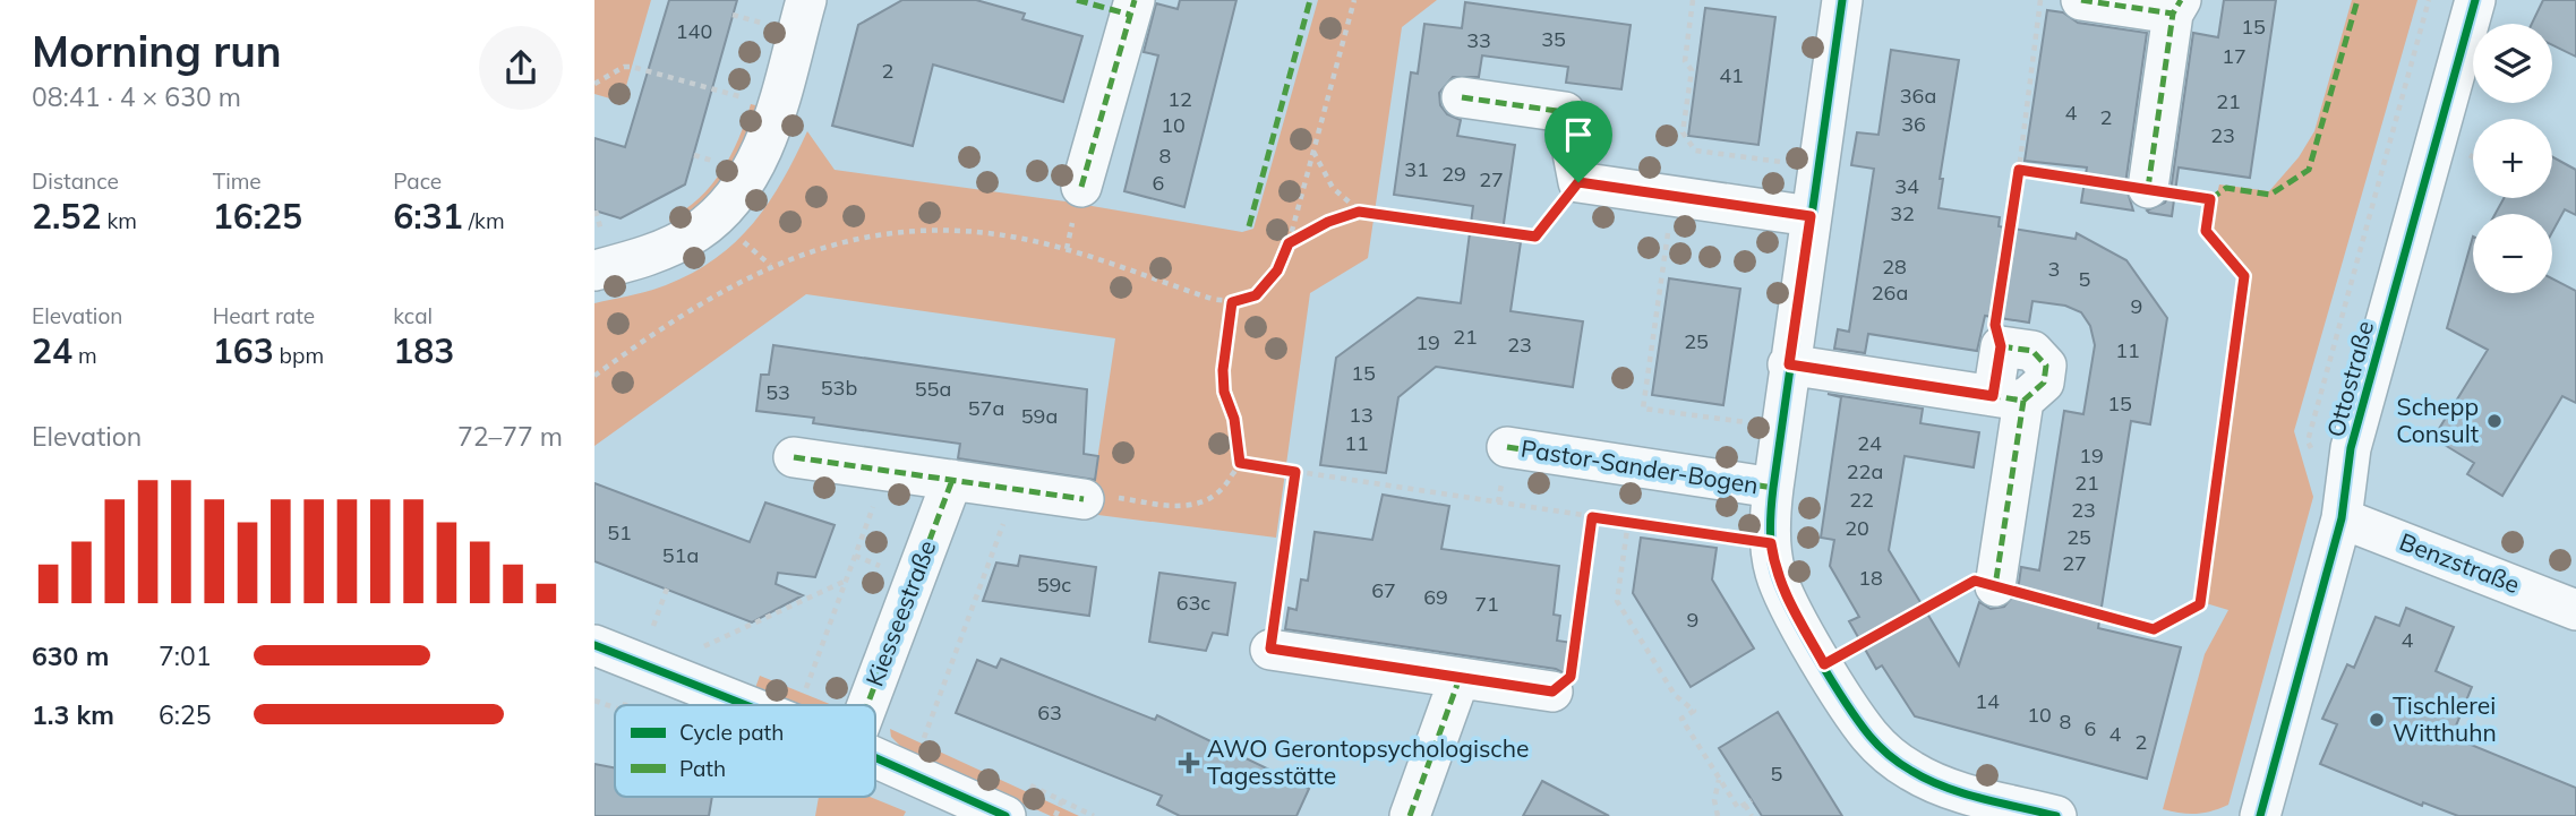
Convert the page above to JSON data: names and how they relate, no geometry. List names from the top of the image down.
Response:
{
  "streets": {
    "street": [
      "Ottostraße",
      "Pastor-Sander-Bogen",
      "Benzstraße",
      "Kiesseestraße"
    ]
  },
  "crossings": [
    ["Ottostraße", "Benzstraße"]
  ],
  "places": {
    "other": ["Schepp Consult", "Tischlerei Witthuhn"],
    "health": ["AWO Gerontopsychologische Tagesstätte"]
  },
  "house_numbers": [
    "15",
    "140",
    "35",
    "33",
    "17",
    "2",
    "41",
    "36a",
    "12",
    "21",
    "4",
    "2",
    "36",
    "10",
    "23",
    "8",
    "31",
    "29",
    "27",
    "6",
    "34",
    "32",
    "28",
    "3",
    "5",
    "26a",
    "9",
    "21",
    "25",
    "19",
    "23",
    "11",
    "15",
    "53b",
    "55a",
    "53",
    "15",
    "57a",
    "13",
    "59a",
    "11",
    "24",
    "19",
    "22a",
    "21",
    "22",
    "23",
    "20",
    "51",
    "25",
    "51a",
    "27",
    "18",
    "59c",
    "67",
    "69",
    "63c",
    "71",
    "9",
    "4",
    "14",
    "63",
    "10",
    "8",
    "6",
    "4",
    "2",
    "5"
  ],
  "legend": ["Cycle path", "Path"],
  "page": {
    "heading": ["Morning run", "08:41 · 4 × 630 m"],
    "map_buttons": ["+", "−"],
    "stats": [
      ["Distance", "2.52 km"],
      ["Time", "16:25"],
      ["Pace", "6:31 /km"],
      ["Elevation", "24 m"],
      ["Heart rate", "163 bpm"],
      ["kcal", "183"]
    ],
    "chart": ["Elevation", "72–77 m"],
    "list": [
      {
        "name": "630 m",
        "note": "7:01"
      },
      {
        "name": "1.3 km",
        "note": "6:25"
      }
    ]
  }
}
